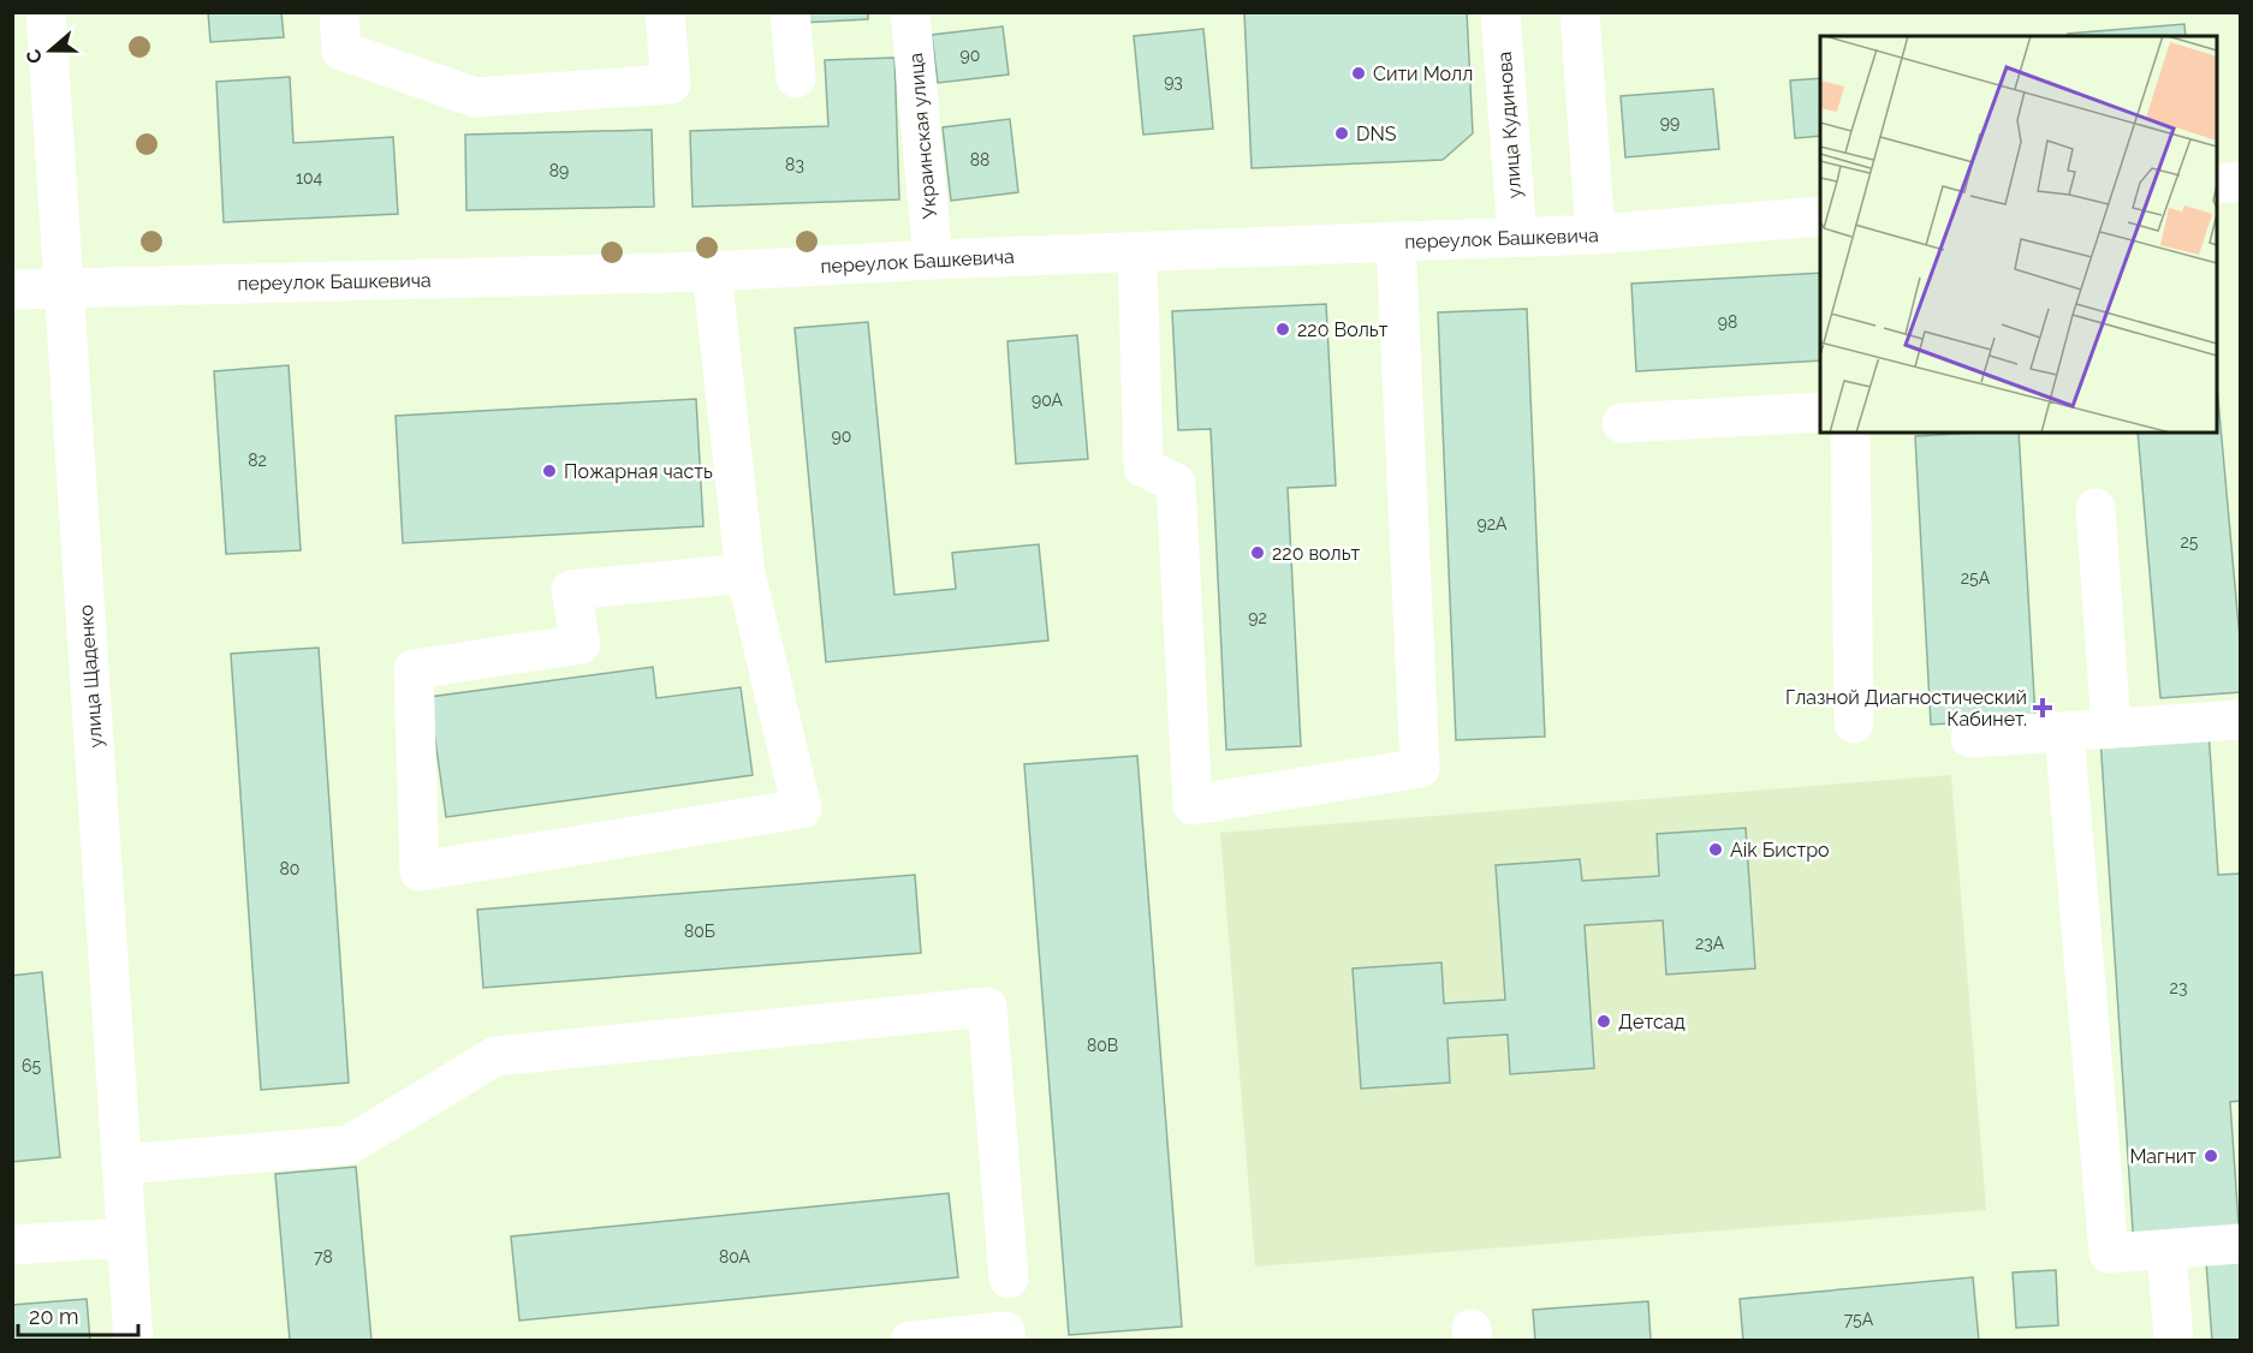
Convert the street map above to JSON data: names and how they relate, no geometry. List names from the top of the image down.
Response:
{
  "streets": {
    "street": [
      "улица Кудинова",
      "Украинская улица",
      "переулок Башкевича",
      "улица Щаденко"
    ]
  },
  "crossings": [
    ["улица Кудинова", "переулок Башкевича"],
    ["Украинская улица", "переулок Башкевича"],
    ["переулок Башкевича", "улица Щаденко"]
  ],
  "places": {
    "other": [
      "Сити Молл",
      "DNS",
      "220 Вольт",
      "Пожарная часть",
      "220 вольт",
      "Aik Бистро",
      "Детсад",
      "Магнит"
    ],
    "health": ["Глазной Диагностический Кабинет."]
  },
  "house_numbers": [
    "90",
    "93",
    "99",
    "88",
    "83",
    "89",
    "104",
    "98",
    "90А",
    "90",
    "82",
    "92А",
    "25",
    "25А",
    "92",
    "80",
    "80Б",
    "23А",
    "23",
    "80В",
    "65",
    "78",
    "80А",
    "75А"
  ],
  "scale_bar": "20 m",
  "north": "left"
}
